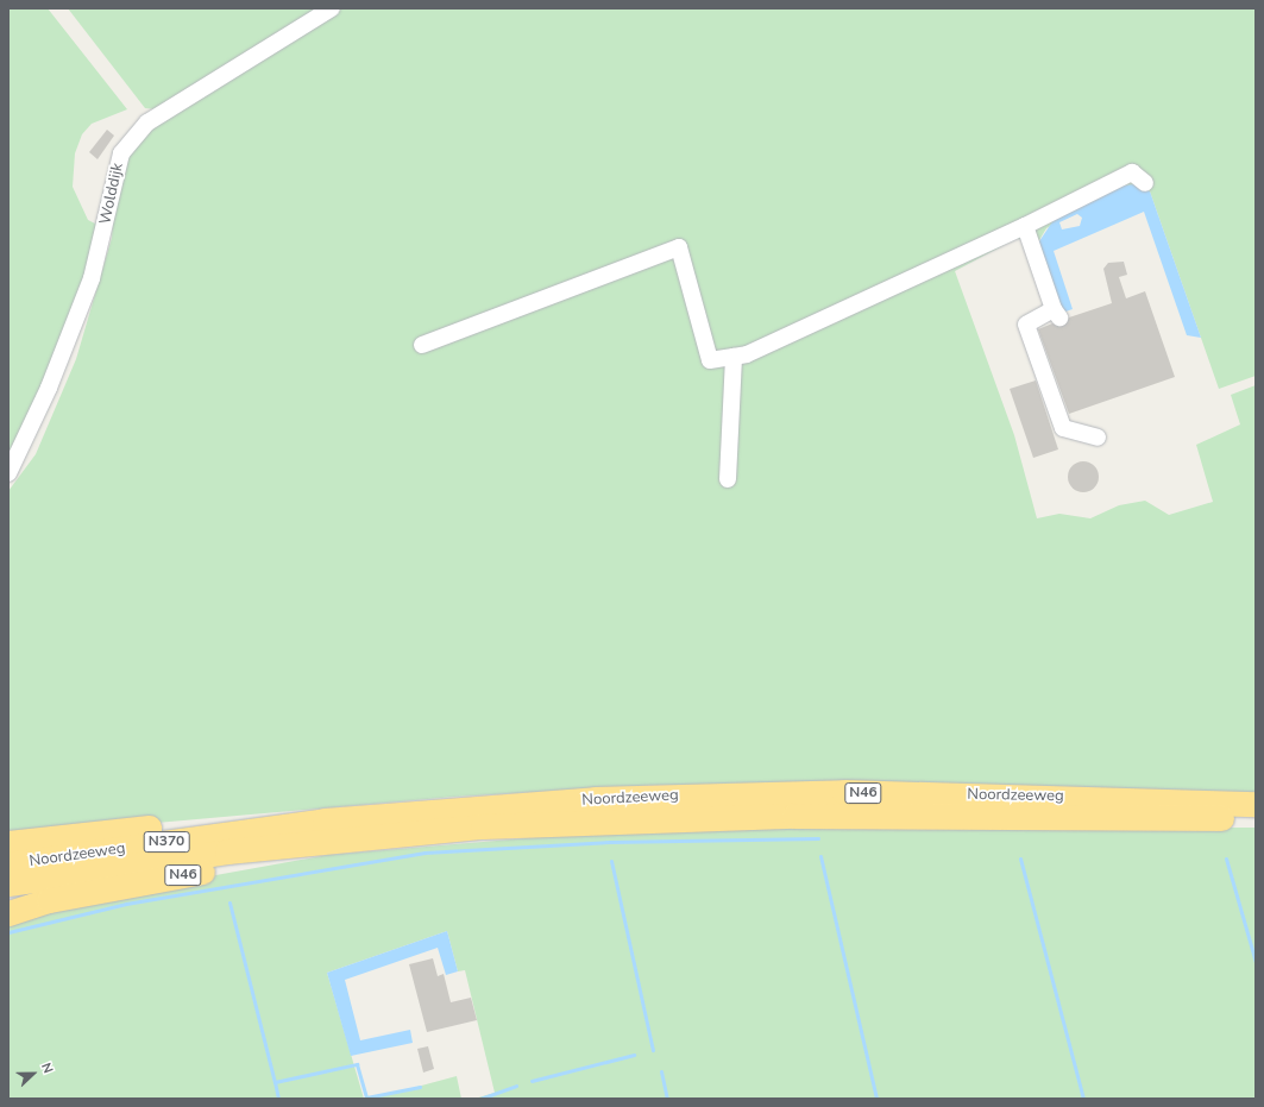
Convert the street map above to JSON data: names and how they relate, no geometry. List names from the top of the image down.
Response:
{
  "streets": {
    "highway": ["N46", "Noordzeeweg", "N370"],
    "street": ["Wolddijk"]
  },
  "crossings": [
    ["N46", "Noordzeeweg"]
  ],
  "north": "right"
}
